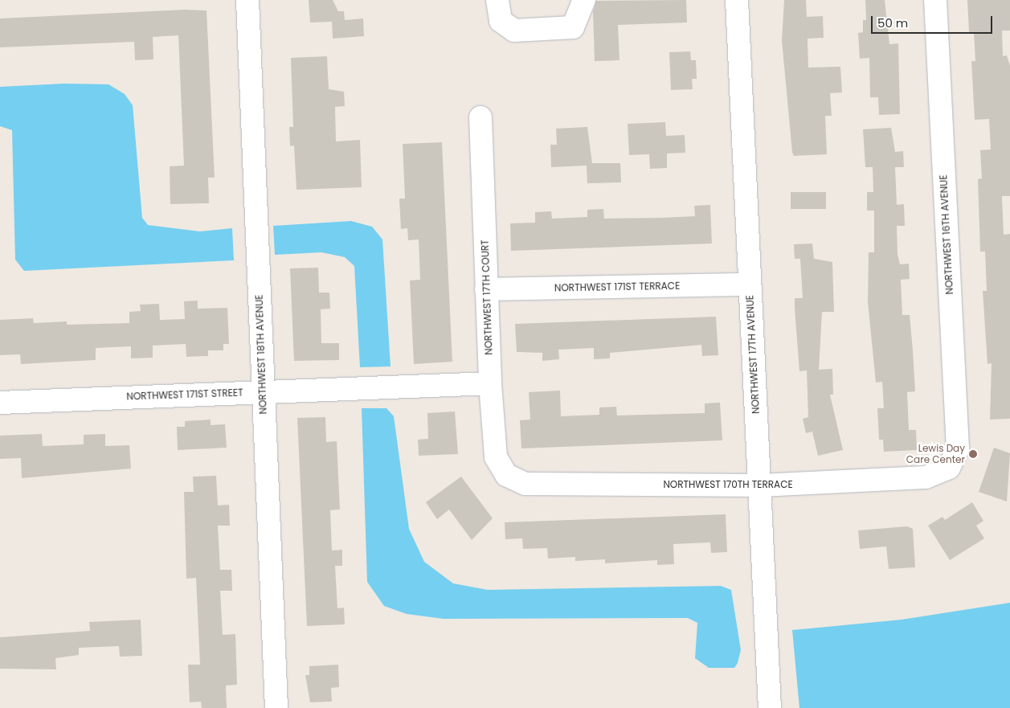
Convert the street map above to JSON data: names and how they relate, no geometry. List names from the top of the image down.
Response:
{
  "streets": {
    "street": [
      "NORTHWEST 16TH AVENUE",
      "NORTHWEST 171ST TERRACE",
      "NORTHWEST 17TH COURT",
      "NORTHWEST 18TH AVENUE",
      "NORTHWEST 17TH AVENUE",
      "NORTHWEST 171ST STREET",
      "NORTHWEST 170TH TERRACE"
    ]
  },
  "crossings": [
    ["NORTHWEST 16TH AVENUE", "NORTHWEST 170TH TERRACE"],
    ["NORTHWEST 171ST TERRACE", "NORTHWEST 17TH COURT"],
    ["NORTHWEST 171ST TERRACE", "NORTHWEST 17TH AVENUE"],
    ["NORTHWEST 17TH COURT", "NORTHWEST 171ST STREET"],
    ["NORTHWEST 17TH COURT", "NORTHWEST 170TH TERRACE"],
    ["NORTHWEST 18TH AVENUE", "NORTHWEST 171ST STREET"],
    ["NORTHWEST 17TH AVENUE", "NORTHWEST 170TH TERRACE"]
  ],
  "places": ["Lewis Day Care Center"],
  "scale_bar": "50 m"
}
